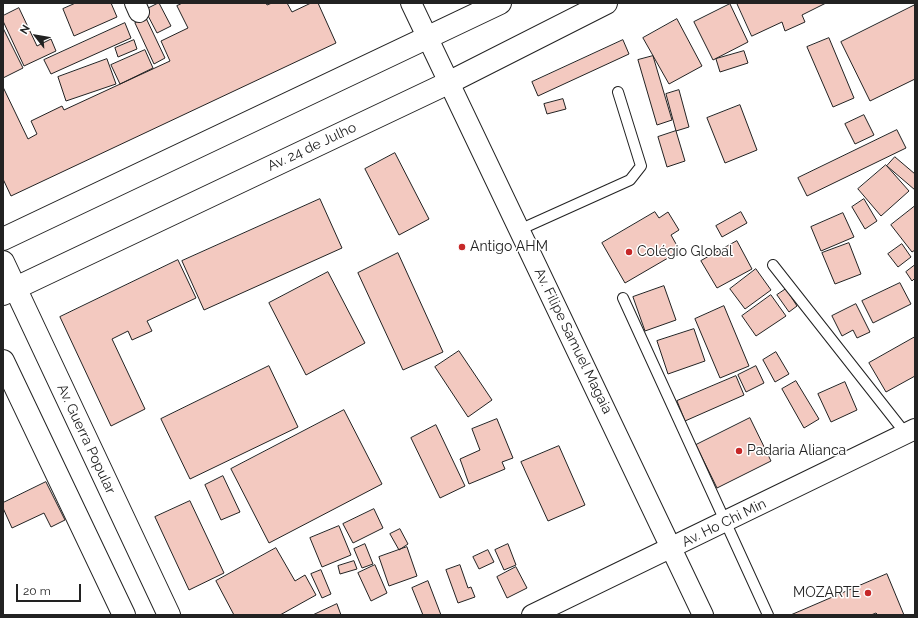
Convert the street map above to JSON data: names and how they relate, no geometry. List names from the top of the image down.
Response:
{
  "streets": {
    "main road": ["Av. 24 de Julho", "Av. Guerra Popular"],
    "street": ["Av. Filipe Samuel Magaia", "Av. Ho Chi Min"]
  },
  "crossings": [
    ["Av. 24 de Julho", "Av. Filipe Samuel Magaia"],
    ["Av. 24 de Julho", "Av. Guerra Popular"],
    ["Av. Filipe Samuel Magaia", "Av. Ho Chi Min"]
  ],
  "places": [
    "Antigo AHM",
    "Colégio Global",
    "Padaria Alianca",
    "MOZARTE"
  ],
  "scale_bar": "20 m",
  "north": "top left"
}
